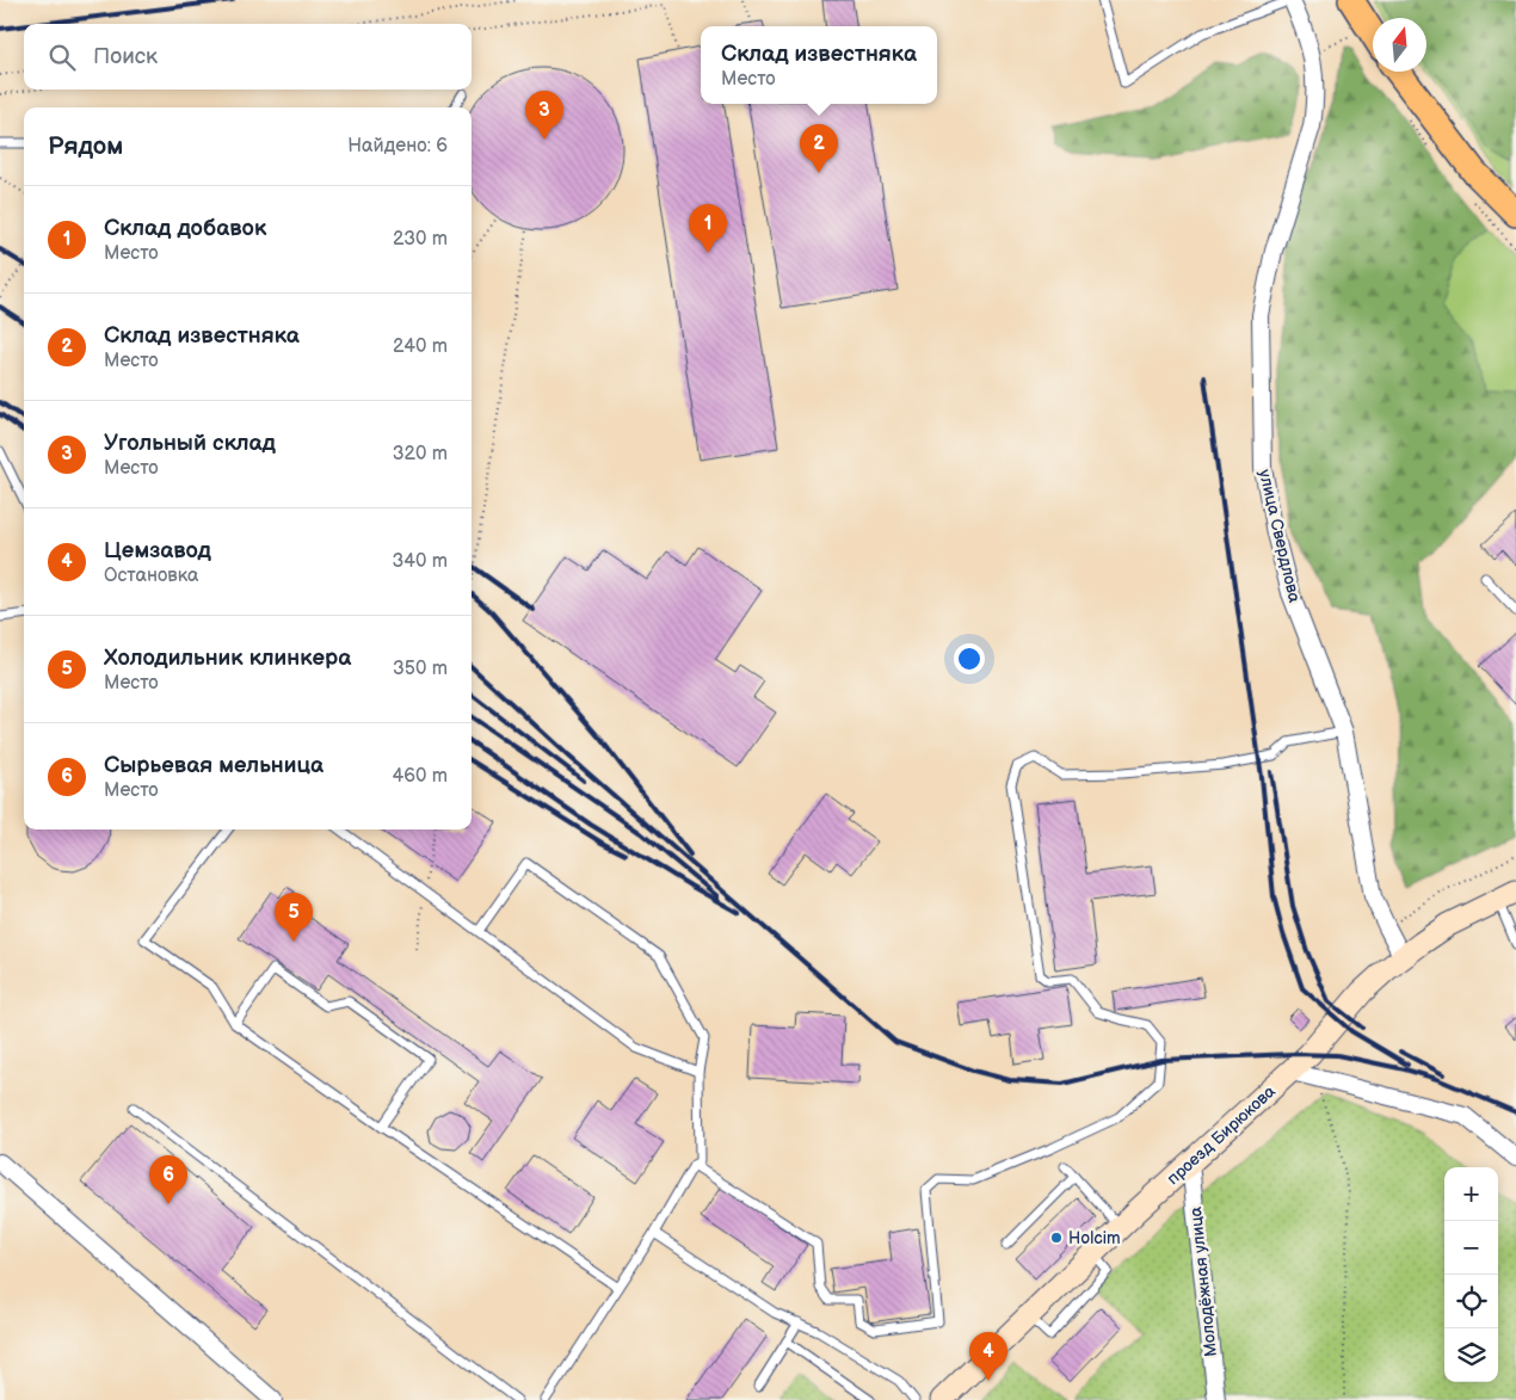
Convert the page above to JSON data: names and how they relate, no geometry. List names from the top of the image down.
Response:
{
  "streets": {
    "street": ["улица Свердлова", "проезд Бирюкова", "Молодёжная улица"]
  },
  "crossings": [
    ["улица Свердлова", "проезд Бирюкова"],
    ["проезд Бирюкова", "Молодёжная улица"]
  ],
  "places": ["Holcim"],
  "north": "top",
  "page": {
    "search": "Поиск",
    "popup": ["Склад известняка", "Место"],
    "pins": [
      "3",
      "2",
      "1",
      "5",
      "6",
      "4"
    ],
    "heading": ["Рядом", "Найдено: 6"],
    "list": [
      {
        "mark": "1",
        "name": "Склад добавок",
        "note": "Место",
        "value": "230 m"
      },
      {
        "mark": "2",
        "name": "Склад известняка",
        "note": "Место",
        "value": "240 m"
      },
      {
        "mark": "3",
        "name": "Угольный склад",
        "note": "Место",
        "value": "320 m"
      },
      {
        "mark": "4",
        "name": "Цемзавод",
        "note": "Остановка",
        "value": "340 m"
      },
      {
        "mark": "5",
        "name": "Холодильник клинкера",
        "note": "Место",
        "value": "350 m"
      },
      {
        "mark": "6",
        "name": "Сырьевая мельница",
        "note": "Место",
        "value": "460 m"
      }
    ],
    "map_buttons": ["+", "−"]
  }
}
